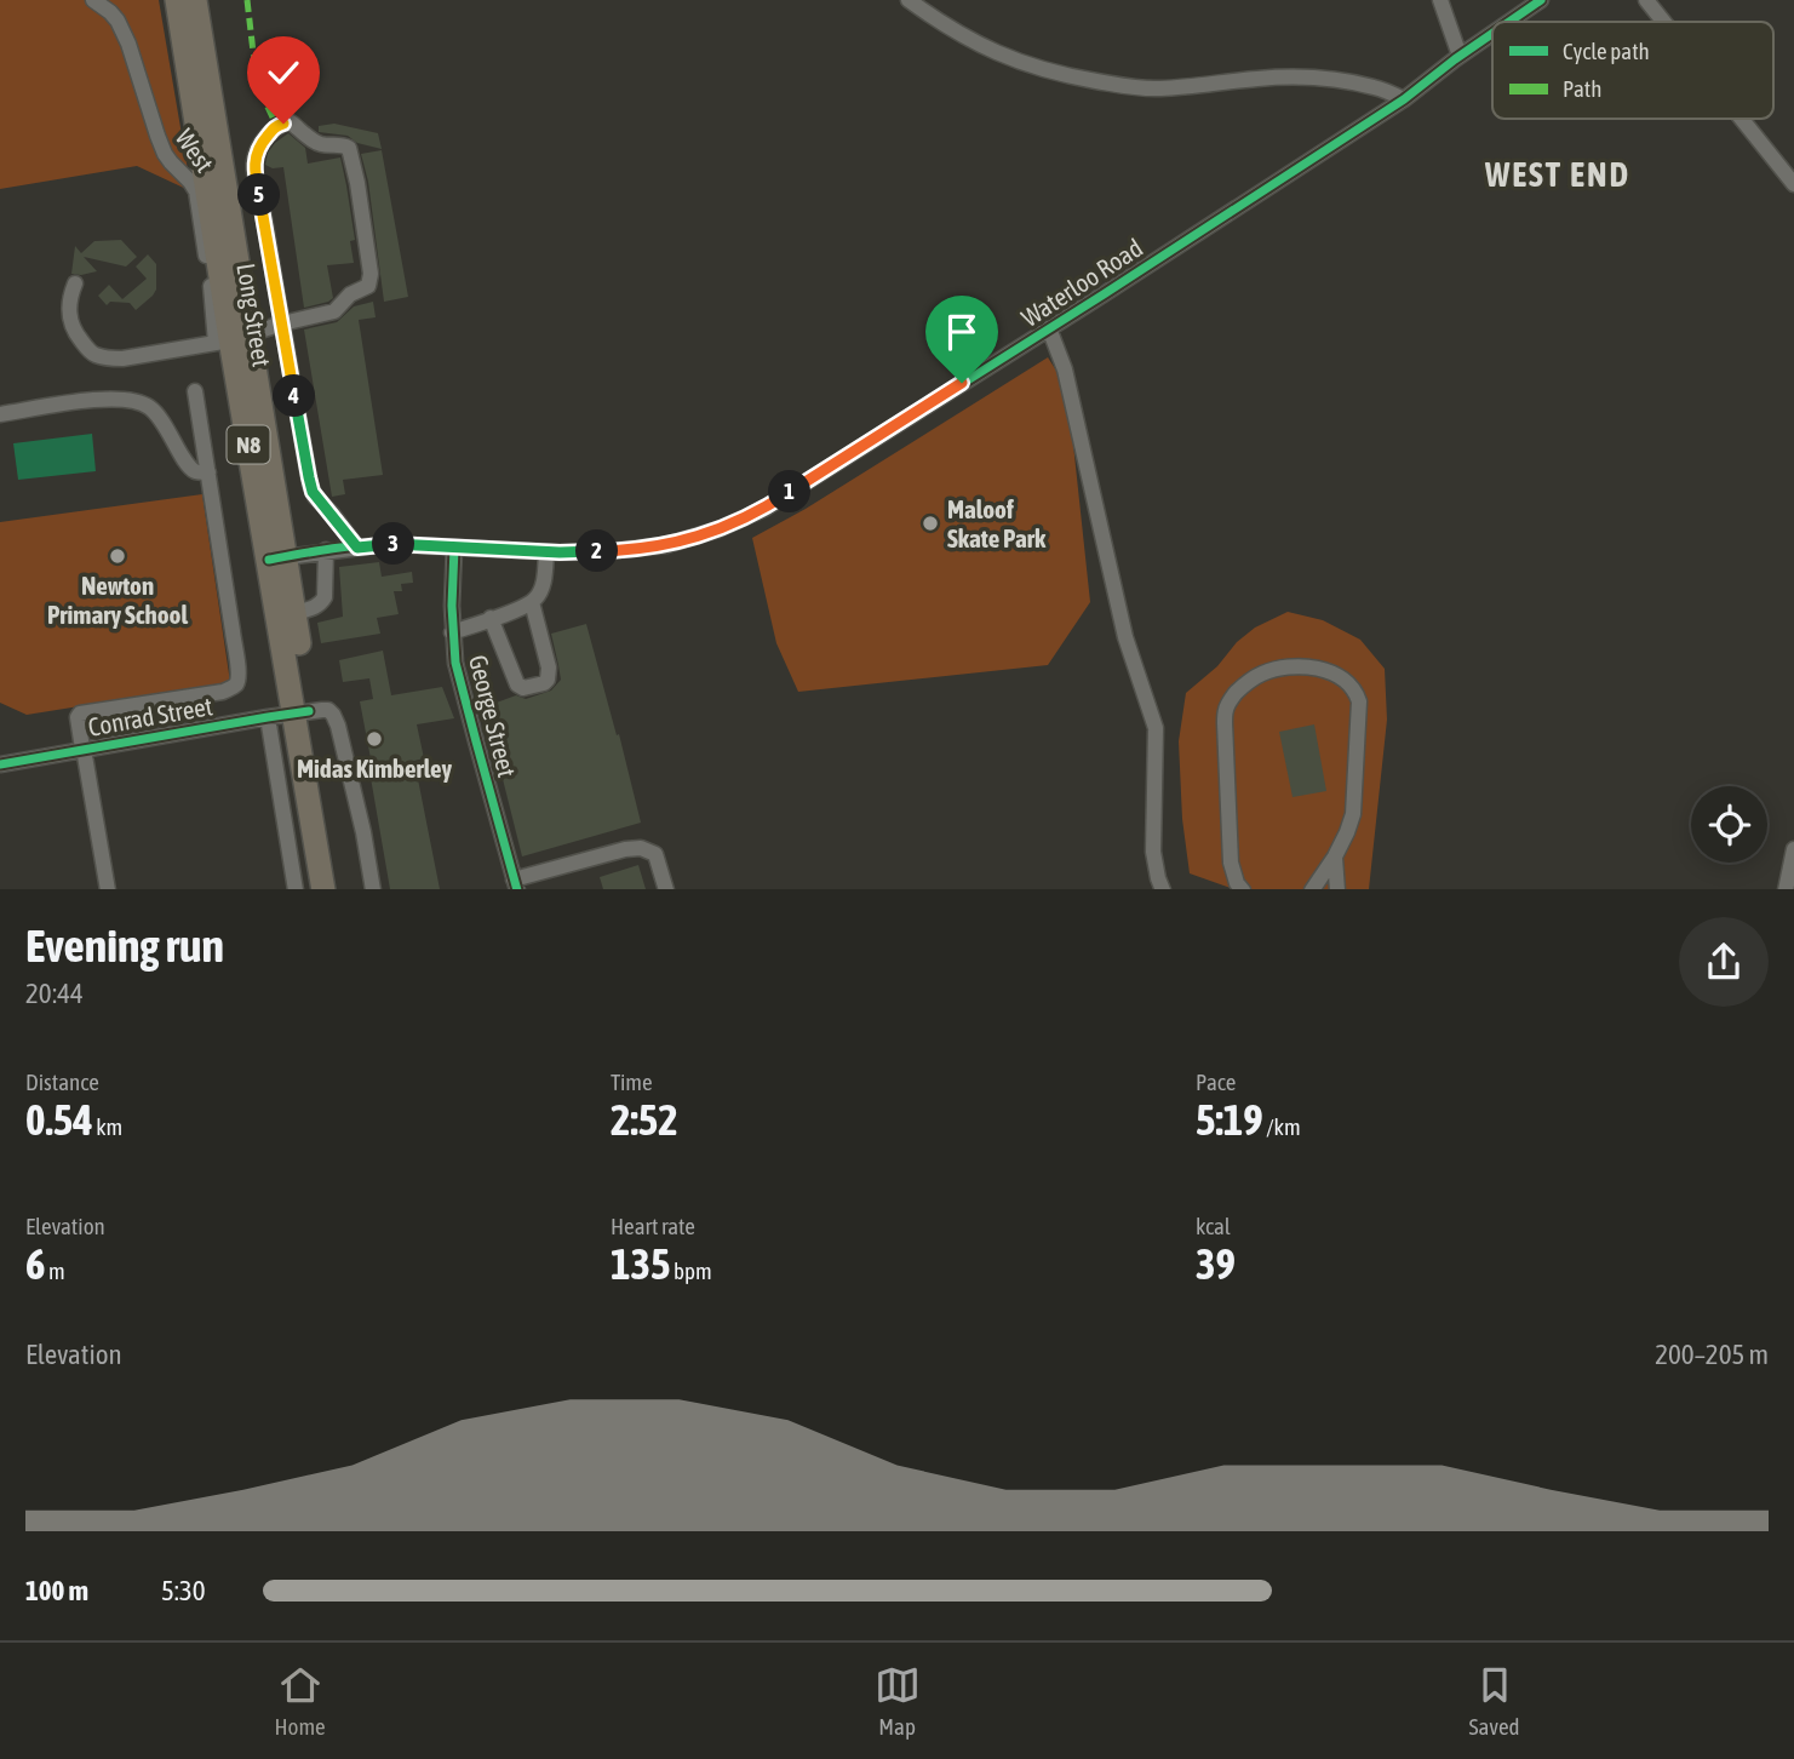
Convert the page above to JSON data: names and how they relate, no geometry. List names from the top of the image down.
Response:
{
  "streets": {
    "highway": ["Long Street", "N8"],
    "street": [
      "West",
      "Waterloo Road",
      "Conrad Street",
      "George Street"
    ]
  },
  "crossings": [
    ["West", "Long Street"],
    ["Waterloo Road", "Long Street"],
    ["Waterloo Road", "George Street"],
    ["Long Street", "Conrad Street"]
  ],
  "districts": ["WEST END"],
  "places": ["Maloof Skate Park", "Newton Primary School", "Midas Kimberley"],
  "legend": ["Cycle path", "Path"],
  "page": {
    "pins": [
      "5",
      "4",
      "1",
      "3",
      "2"
    ],
    "heading": ["Evening run", "20:44"],
    "stats": [
      ["Distance", "0.54 km"],
      ["Time", "2:52"],
      ["Pace", "5:19 /km"],
      ["Elevation", "6 m"],
      ["Heart rate", "135 bpm"],
      ["kcal", "39"]
    ],
    "chart": ["Elevation", "200–205 m"],
    "list": [
      {
        "name": "100 m",
        "note": "5:30"
      }
    ],
    "tabs": ["Home", "Map", "Saved"]
  }
}
